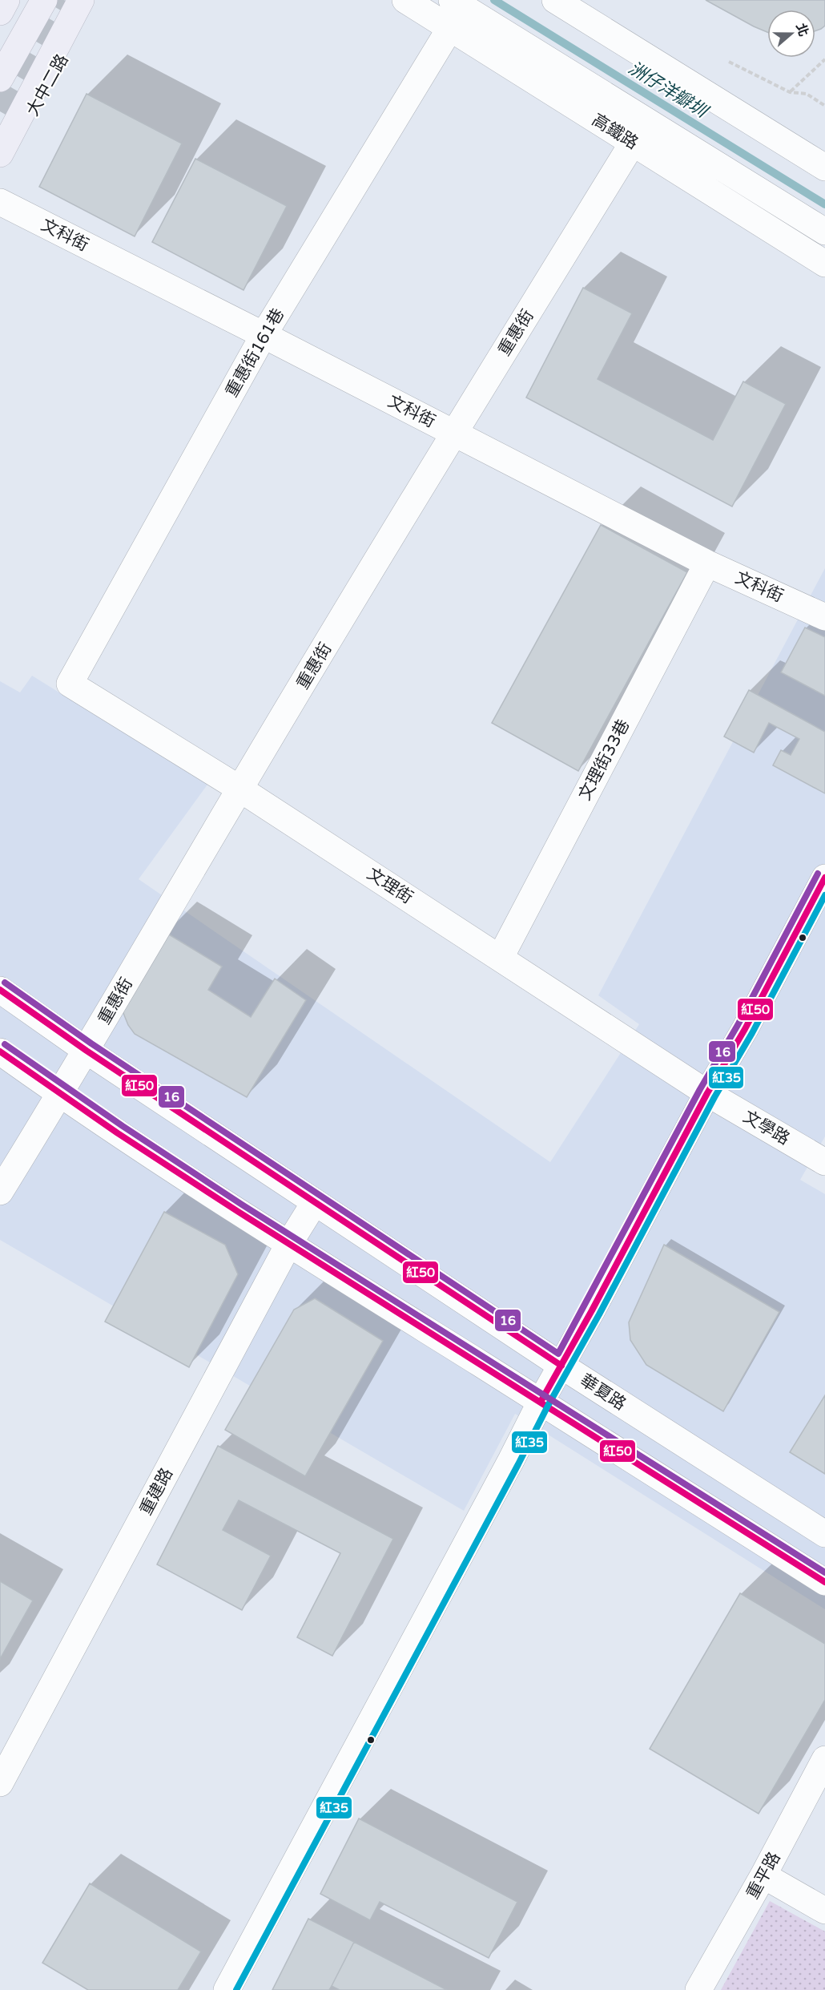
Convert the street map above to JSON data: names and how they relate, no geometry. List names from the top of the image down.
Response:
{
  "streets": {
    "street": [
      "大中二路",
      "高鐵路",
      "文科街",
      "重惠街",
      "重惠街161巷",
      "文理街33巷",
      "文理街",
      "文學路",
      "華夏路",
      "重建路",
      "重平路"
    ]
  },
  "crossings": [
    ["高鐵路", "重惠街"],
    ["高鐵路", "重惠街161巷"],
    ["文科街", "重惠街"],
    ["文科街", "重惠街161巷"],
    ["文科街", "文理街33巷"],
    ["重惠街", "文理街"],
    ["重惠街", "華夏路"],
    ["重惠街161巷", "文理街"],
    ["文理街33巷", "文理街"],
    ["文理街", "文學路"],
    ["華夏路", "重建路"]
  ],
  "water": ["洲仔洋瓣圳"],
  "lines": ["transit line 16", "transit line 紅50", "transit line 紅35"],
  "north": "right"
}
